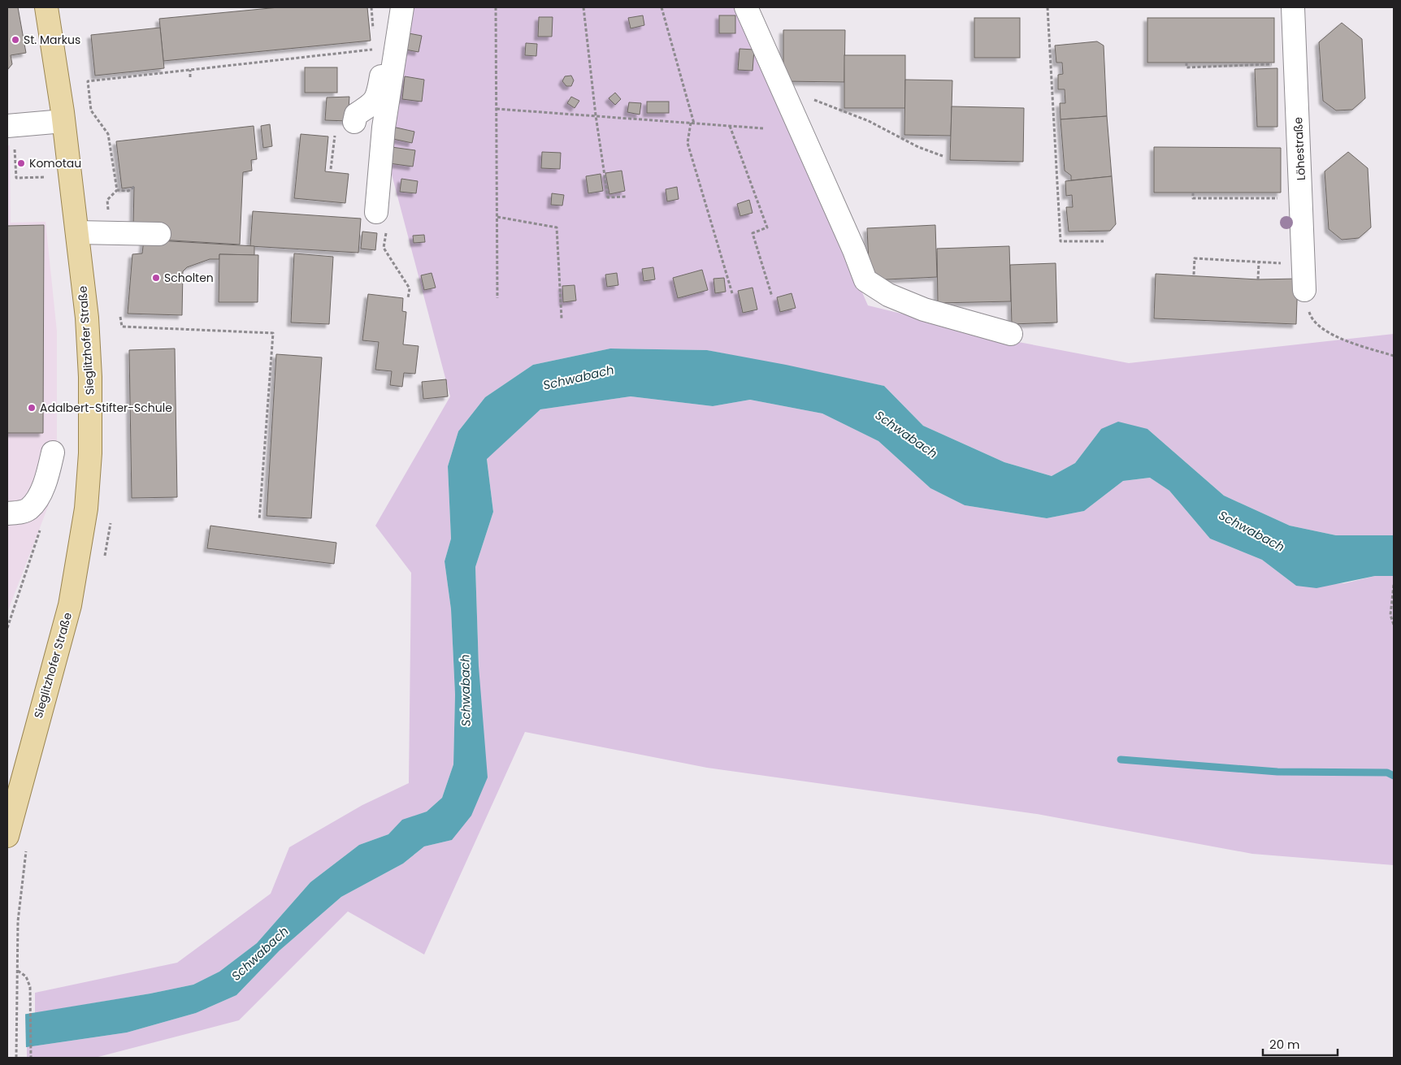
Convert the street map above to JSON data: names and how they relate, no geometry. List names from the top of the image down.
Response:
{
  "streets": {
    "main road": ["Sieglitzhofer Straße"],
    "street": ["Löhestraße"]
  },
  "water": ["Schwabach"],
  "places": [
    "St. Markus",
    "Komotau",
    "Scholten",
    "Adalbert-Stifter-Schule"
  ],
  "scale_bar": "20 m"
}
